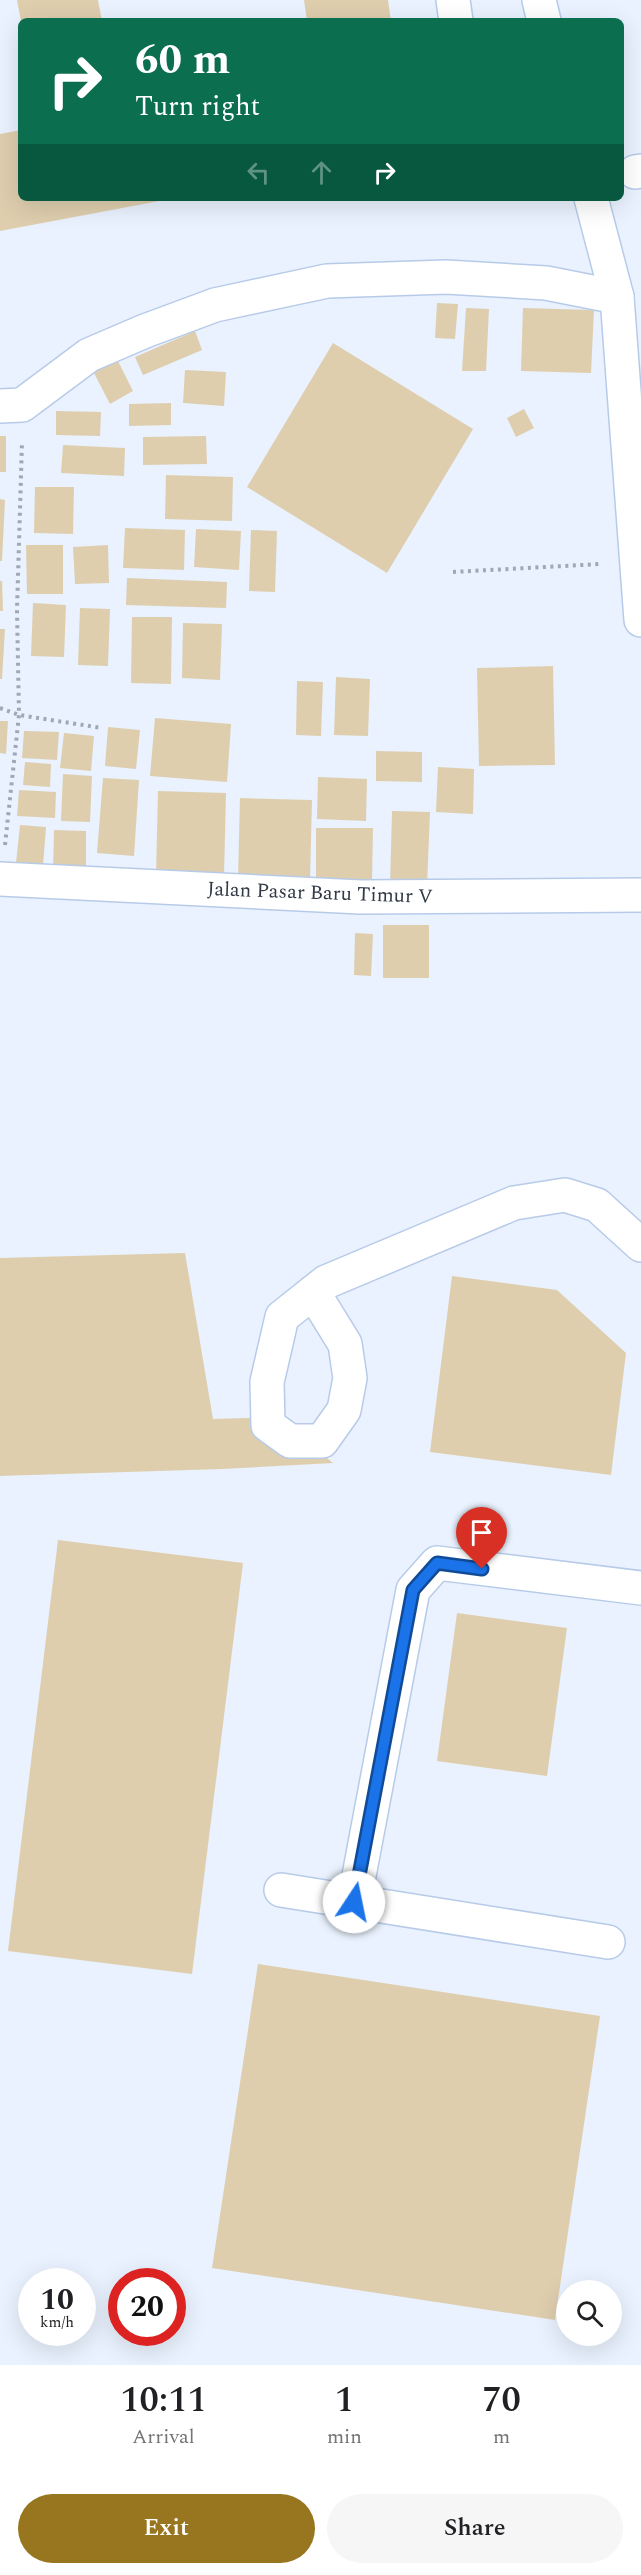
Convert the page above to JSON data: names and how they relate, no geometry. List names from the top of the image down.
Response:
{
  "streets": {
    "street": ["Jalan Pasar Baru Timur V"]
  },
  "page": {
    "turn": ["60 m", "Turn right"],
    "speed": "10 km/h",
    "limit": "20",
    "eta": [
      "10:11",
      "Arrival",
      "1",
      "min",
      "70",
      "m"
    ],
    "buttons": ["Exit", "Share"]
  }
}
